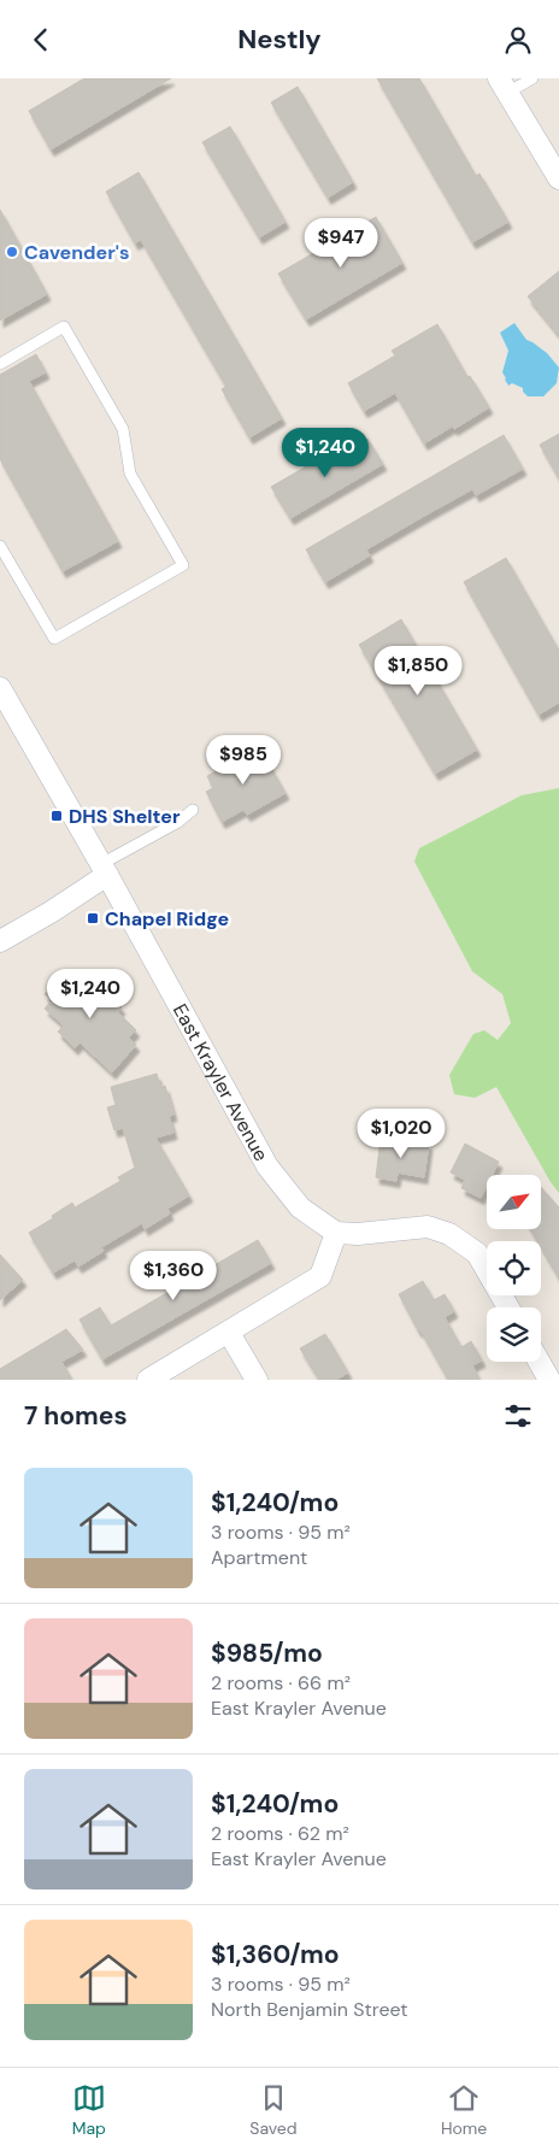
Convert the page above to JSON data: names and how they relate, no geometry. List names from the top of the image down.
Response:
{
  "streets": {
    "street": ["East Krayler Avenue"]
  },
  "places": {
    "other": ["Cavender's"],
    "transit": ["DHS Shelter", "Chapel Ridge"]
  },
  "north": "top right",
  "page": {
    "header": "Nestly",
    "price": [
      "$947",
      "$1,240",
      "$1,850",
      "$985",
      "$1,240",
      "$1,020",
      "$1,360"
    ],
    "heading": "7 homes",
    "list": [
      {
        "name": "$1,240/mo",
        "note": "3 rooms · 95 m² · Apartment"
      },
      {
        "name": "$985/mo",
        "note": "2 rooms · 66 m² · East Krayler Avenue"
      },
      {
        "name": "$1,240/mo",
        "note": "2 rooms · 62 m² · East Krayler Avenue"
      },
      {
        "name": "$1,360/mo",
        "note": "3 rooms · 95 m² · North Benjamin Street"
      }
    ],
    "tabs": ["Map", "Saved", "Home"]
  }
}
